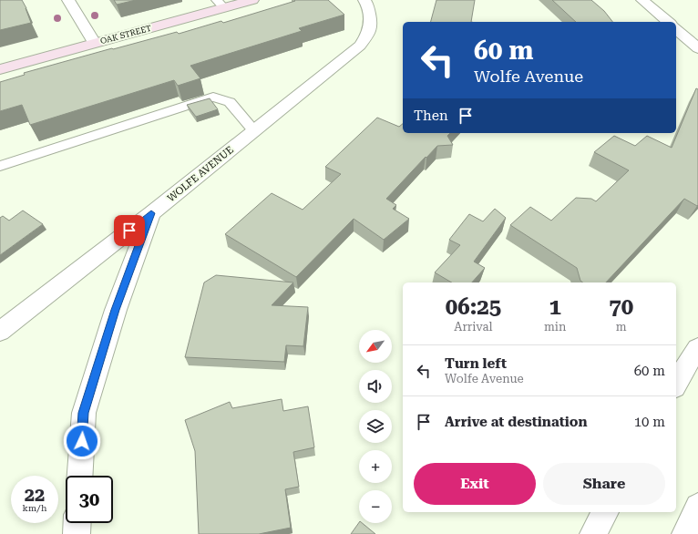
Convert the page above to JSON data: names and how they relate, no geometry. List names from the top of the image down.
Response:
{
  "streets": {
    "main road": ["OAK STREET"],
    "street": ["WOLFE AVENUE"]
  },
  "north": "bottom left",
  "page": {
    "turn": ["60 m", "Wolfe Avenue"],
    "then": "Then",
    "eta": [
      "06:25",
      "Arrival",
      "1",
      "min",
      "70",
      "m"
    ],
    "map_buttons": ["+", "−"],
    "list": [
      {
        "name": "Turn left",
        "note": "Wolfe Avenue",
        "value": "60 m"
      },
      {
        "name": "Arrive at destination",
        "value": "10 m"
      }
    ],
    "buttons": ["Exit", "Share"],
    "speed": "22 km/h",
    "limit": "30"
  }
}
